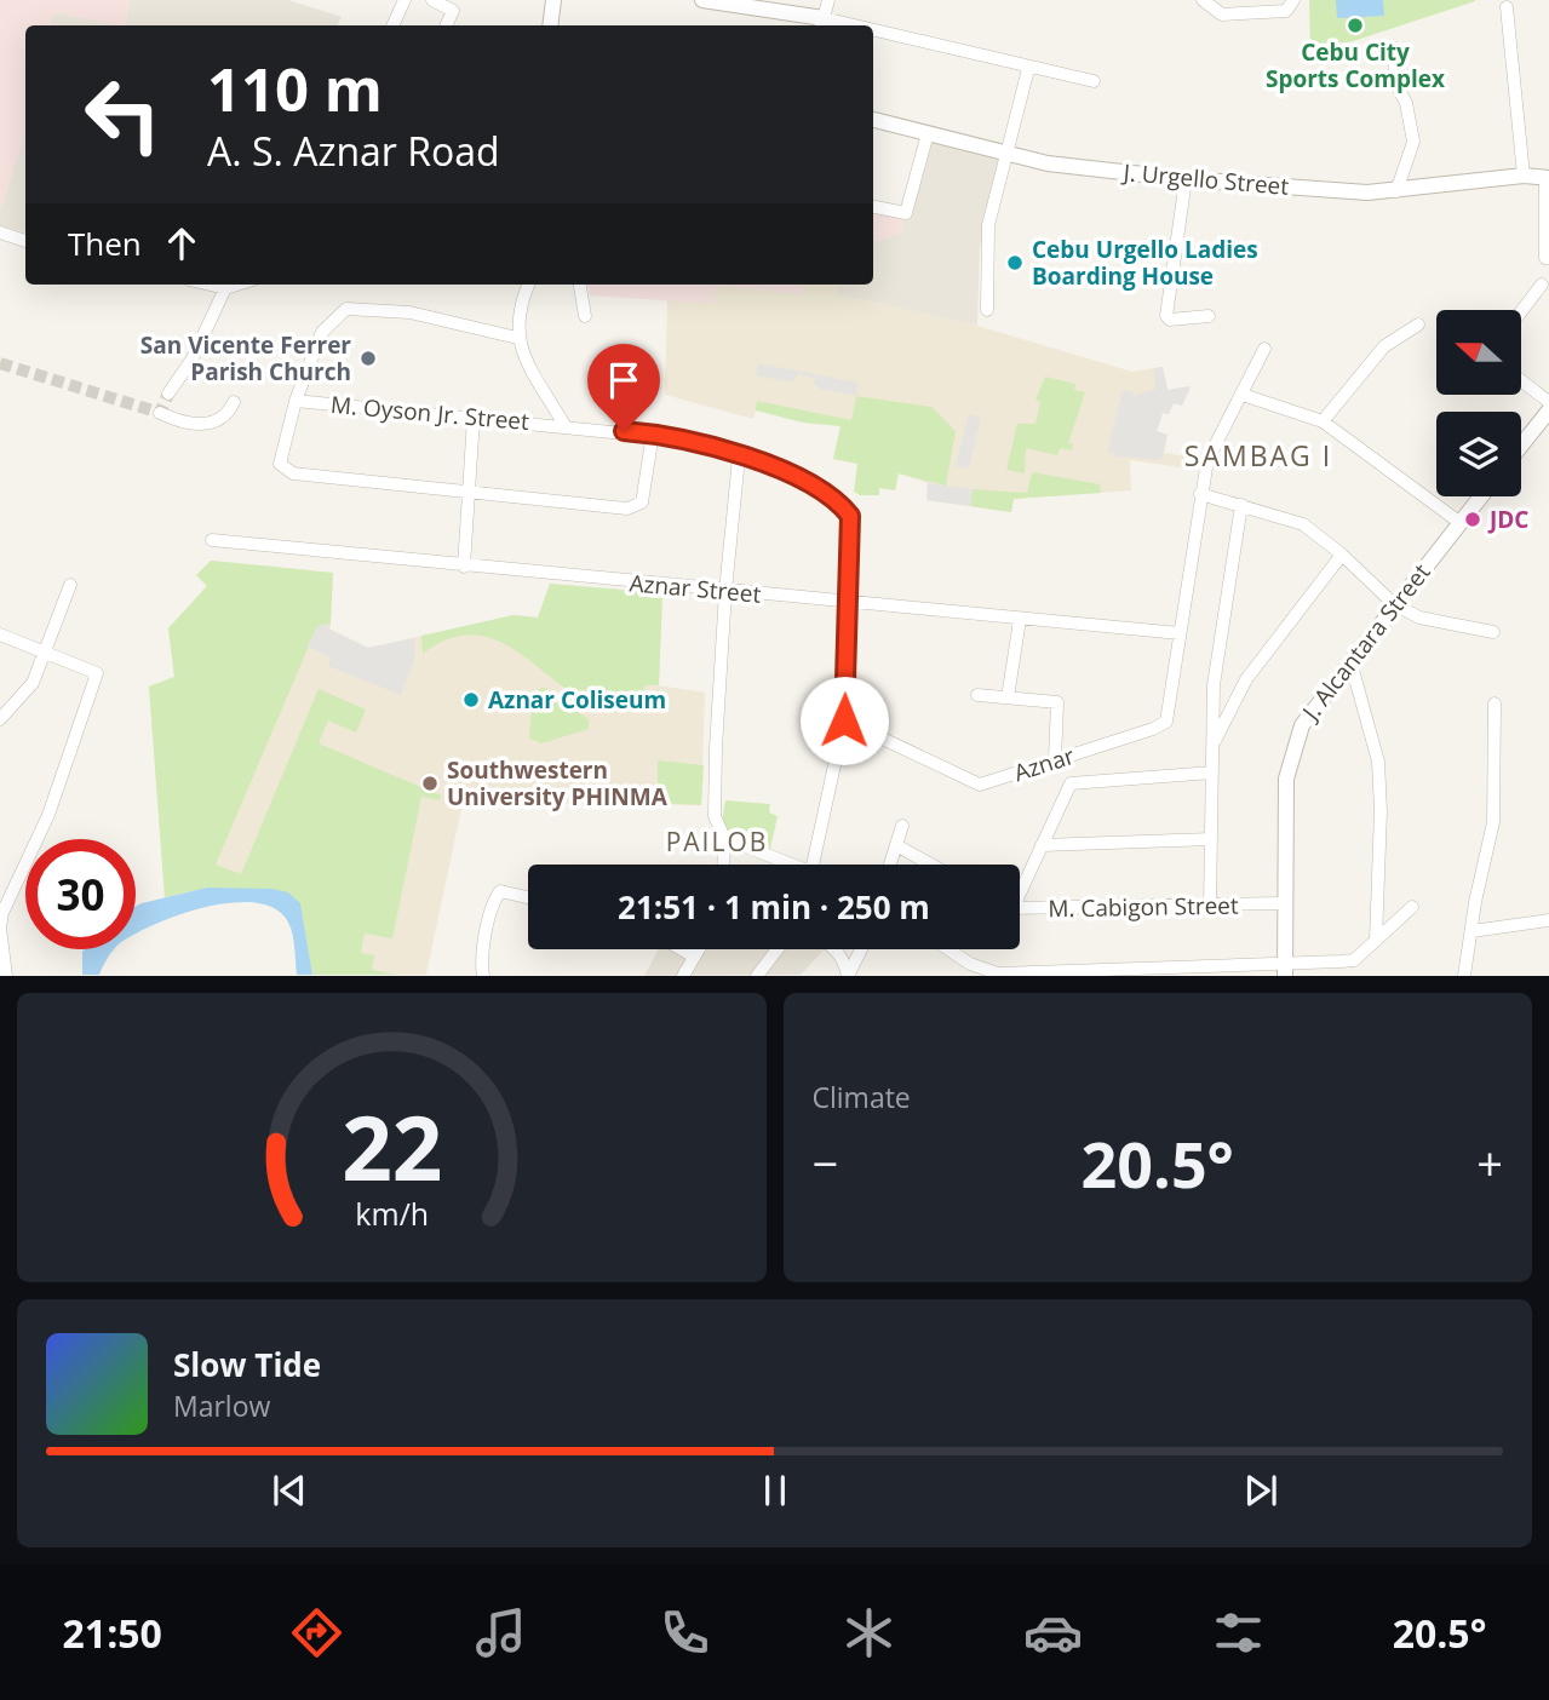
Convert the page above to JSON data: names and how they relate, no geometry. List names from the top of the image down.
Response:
{
  "streets": {
    "street": [
      "J. Urgello Street",
      "M. Oyson Jr. Street",
      "Aznar Street",
      "J. Alcantara Street",
      "Aznar",
      "M. Cabigon Street"
    ]
  },
  "crossings": [
    ["M. Oyson Jr. Street", "Aznar Street"],
    ["M. Oyson Jr. Street", "Aznar"],
    ["Aznar Street", "Aznar"],
    ["J. Alcantara Street", "M. Cabigon Street"]
  ],
  "districts": ["SAMBAG I", "PAILOB"],
  "places": [
    "Cebu City Sports Complex",
    "Cebu Urgello Ladies Boarding House",
    "San Vicente Ferrer Parish Church",
    "JDC",
    "Aznar Coliseum",
    "Southwestern University PHINMA"
  ],
  "north": "left",
  "page": {
    "turn": ["110 m", "A. S. Aznar Road"],
    "then": "Then",
    "limit": "30",
    "trip": "21:51 · 1 min · 250 m",
    "tile": "Climate",
    "heat": ["−", "20.5°", "+"],
    "song": ["Slow Tide", "Marlow"],
    "tabs": ["21:50", "20.5°"],
    "gauge": ["22", "km/h"]
  }
}
